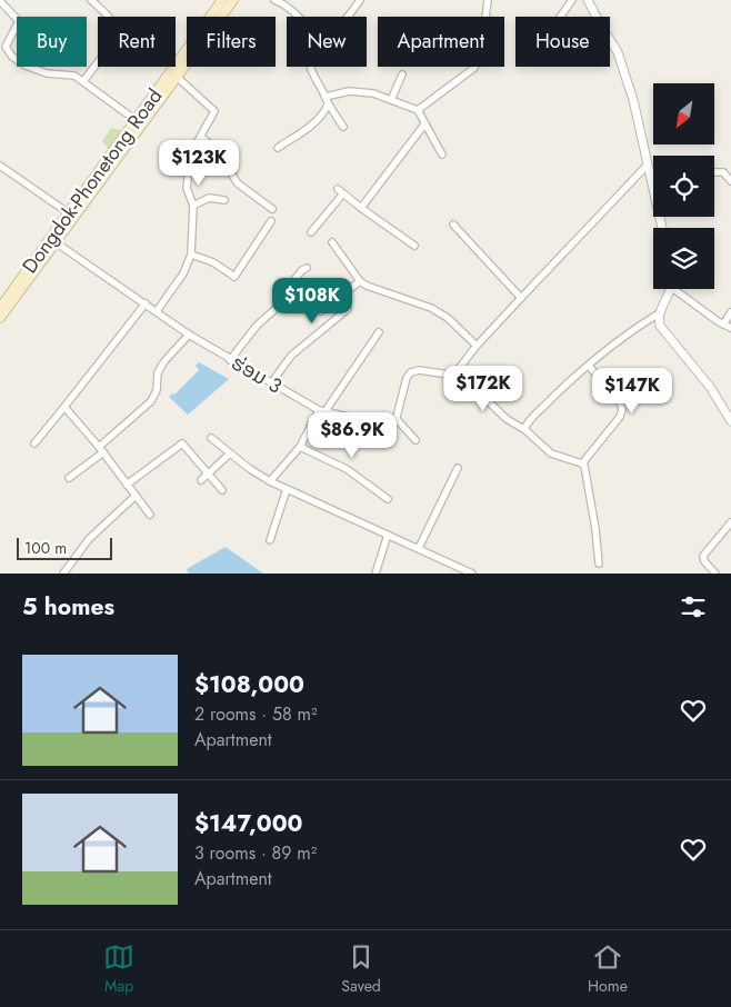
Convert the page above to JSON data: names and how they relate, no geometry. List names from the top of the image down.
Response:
{
  "streets": {
    "main road": ["Dongdok-Phonetong Road"],
    "street": ["ຮ່ອມ 3"]
  },
  "crossings": [
    ["Dongdok-Phonetong Road", "ຮ່ອມ 3"]
  ],
  "scale_bar": "100 m",
  "north": "bottom left",
  "page": {
    "chip": [
      "Buy",
      "Rent",
      "Filters",
      "New",
      "Apartment",
      "House"
    ],
    "price": [
      "$123K",
      "$108K",
      "$172K",
      "$147K",
      "$86.9K"
    ],
    "scale": "100 m",
    "heading": "5 homes",
    "list": [
      {
        "name": "$108,000",
        "note": "2 rooms · 58 m² · Apartment"
      },
      {
        "name": "$147,000",
        "note": "3 rooms · 89 m² · Apartment"
      }
    ],
    "tabs": ["Map", "Saved", "Home"]
  }
}
